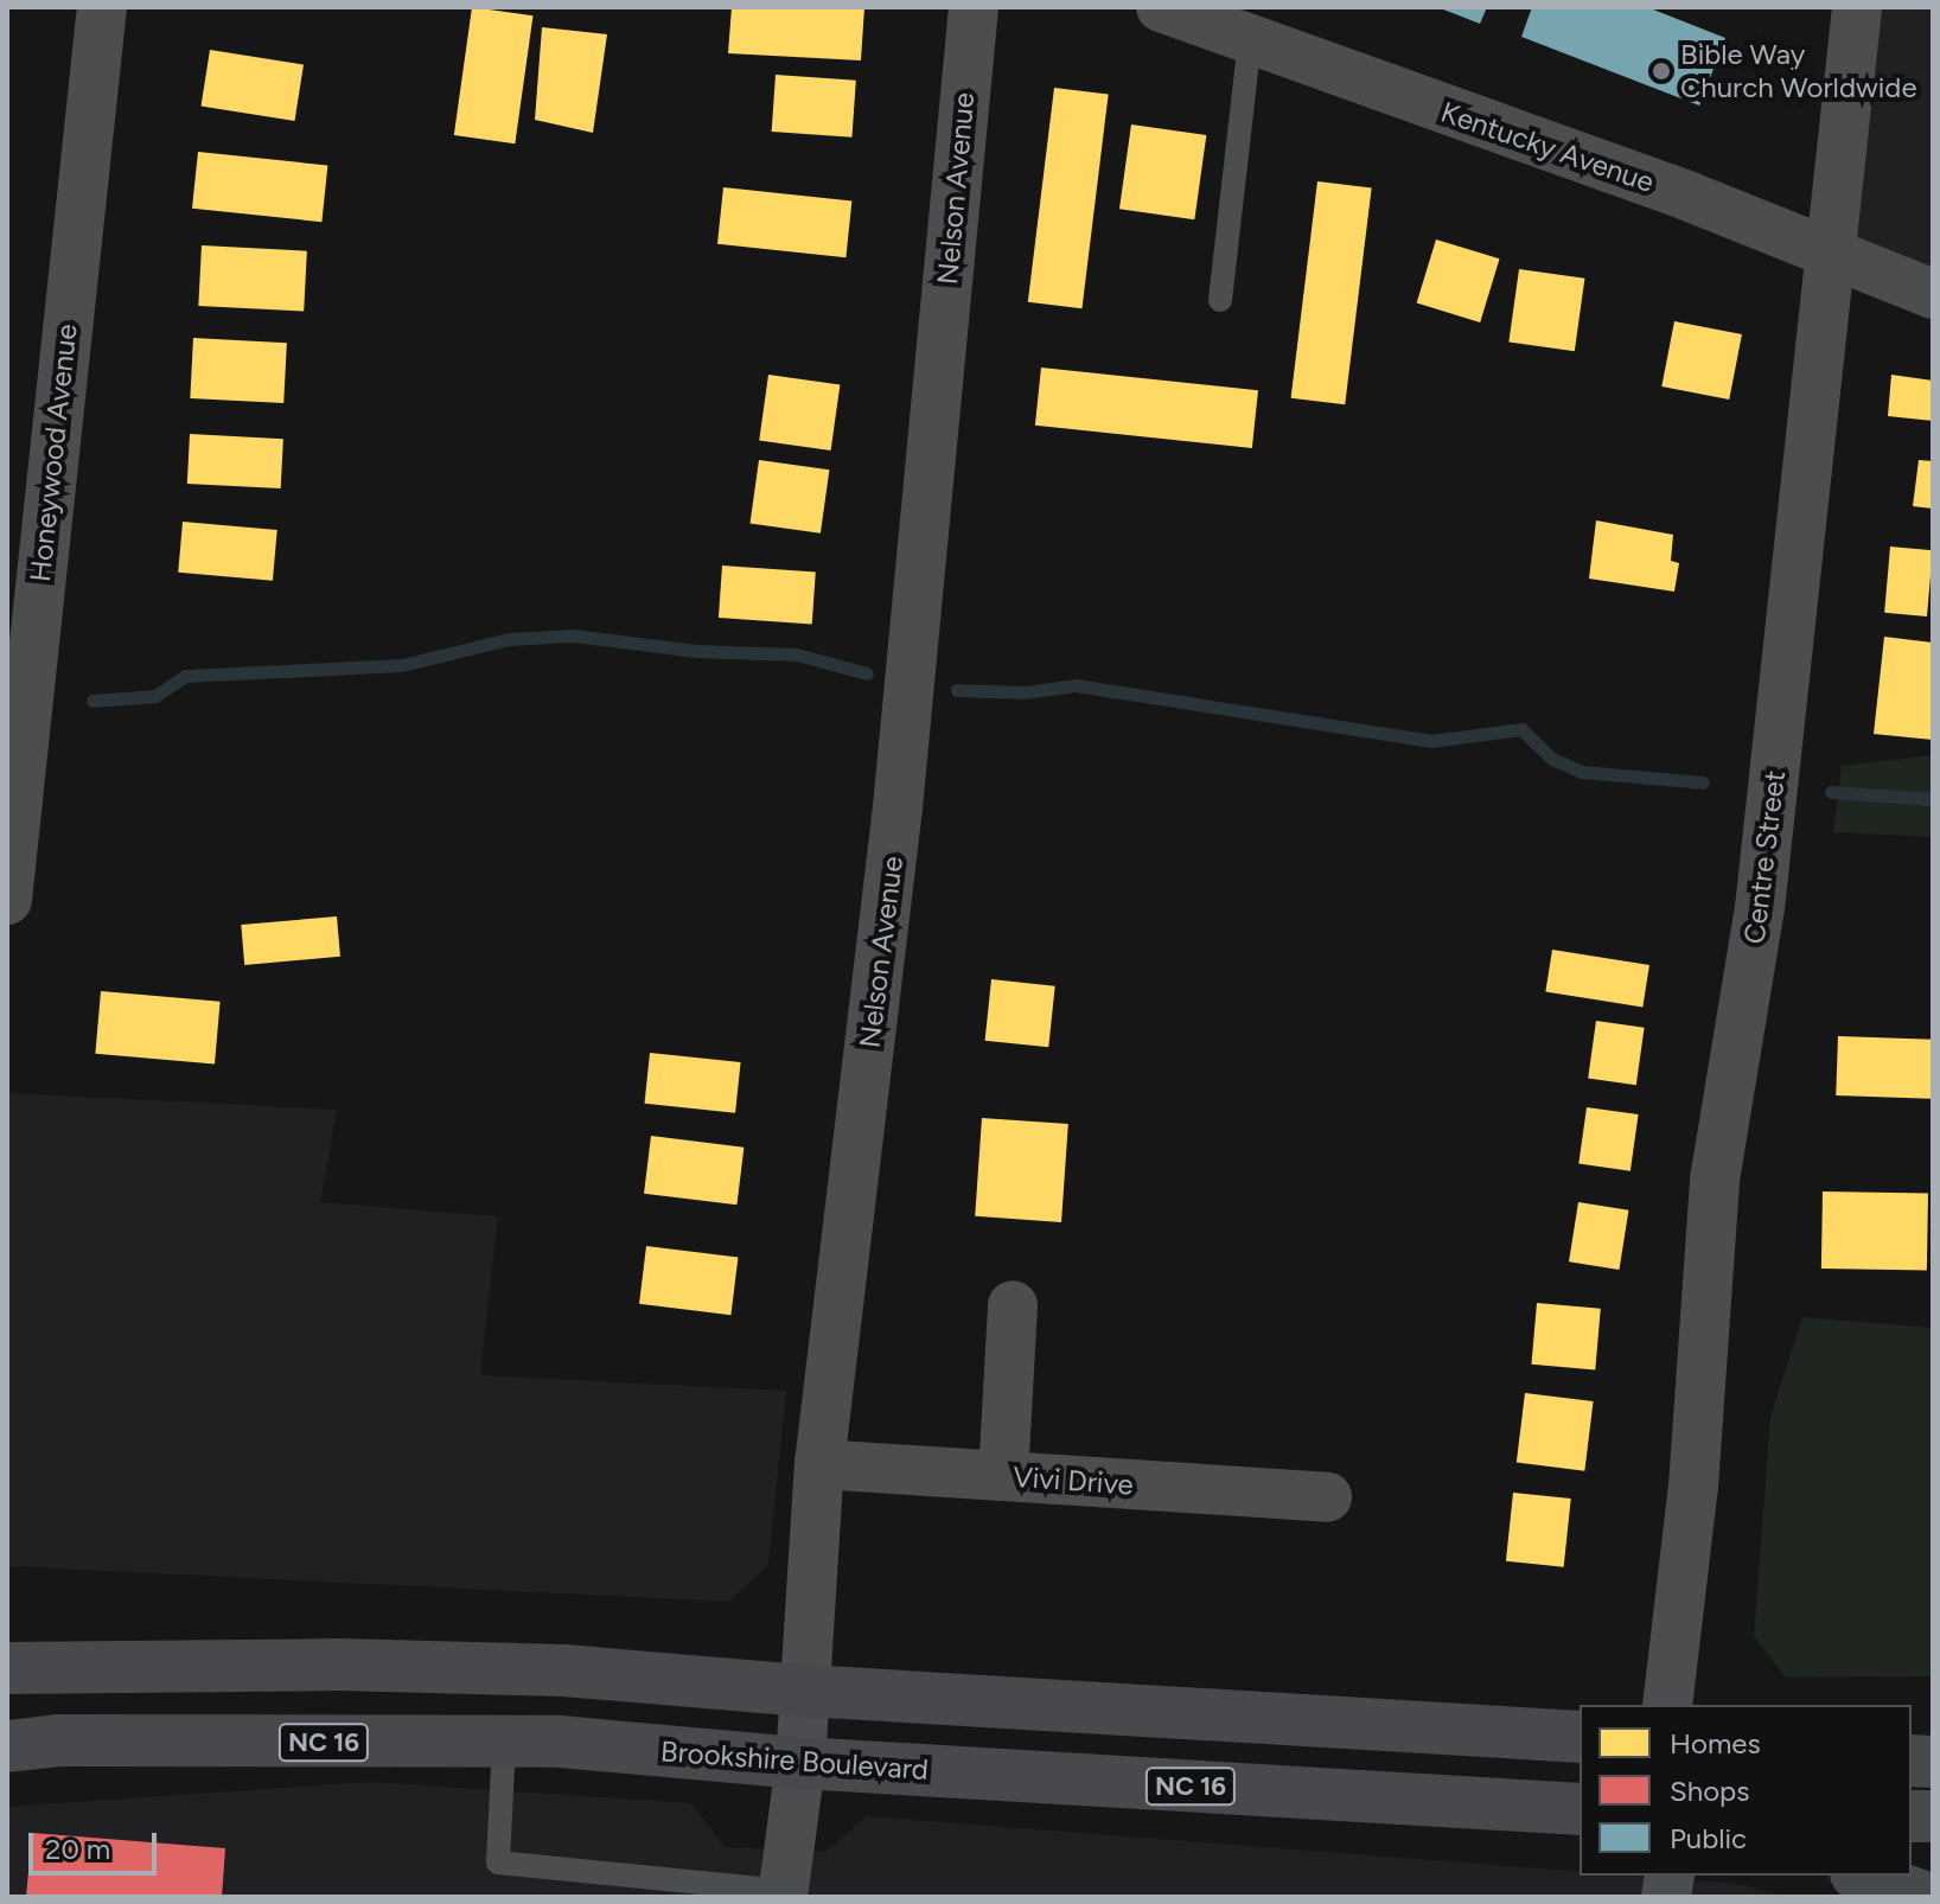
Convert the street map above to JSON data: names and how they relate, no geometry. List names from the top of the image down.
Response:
{
  "streets": {
    "highway": ["NC 16", "Brookshire Boulevard"],
    "street": [
      "Kentucky Avenue",
      "Nelson Avenue",
      "Honeywood Avenue",
      "Centre Street",
      "Vivi Drive"
    ]
  },
  "crossings": [
    ["Kentucky Avenue", "Centre Street"],
    ["Nelson Avenue", "Vivi Drive"],
    ["Nelson Avenue", "Brookshire Boulevard"]
  ],
  "places": ["Bible Way Church Worldwide"],
  "legend": ["Homes", "Shops", "Public"],
  "scale_bar": "20 m"
}
